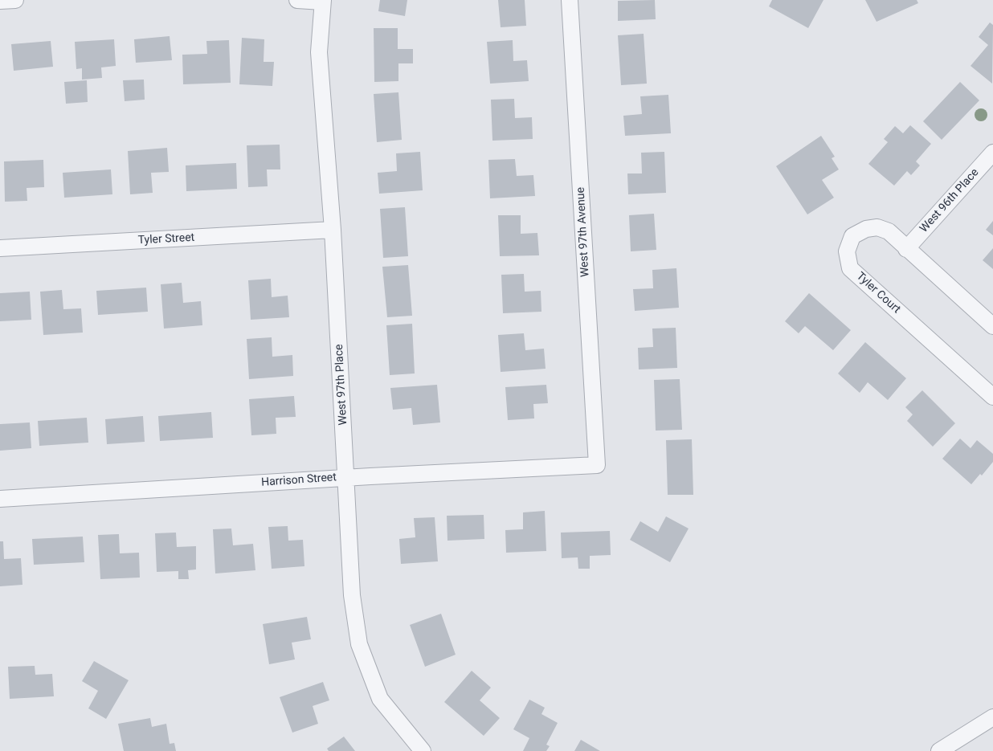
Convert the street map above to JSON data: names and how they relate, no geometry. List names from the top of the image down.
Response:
{
  "streets": {
    "street": [
      "West 96th Place",
      "West 97th Avenue",
      "Tyler Street",
      "Tyler Court",
      "West 97th Place",
      "Harrison Street"
    ]
  },
  "crossings": [
    ["West 96th Place", "Tyler Court"],
    ["West 97th Avenue", "Harrison Street"],
    ["Tyler Street", "West 97th Place"],
    ["West 97th Place", "Harrison Street"]
  ]
}
